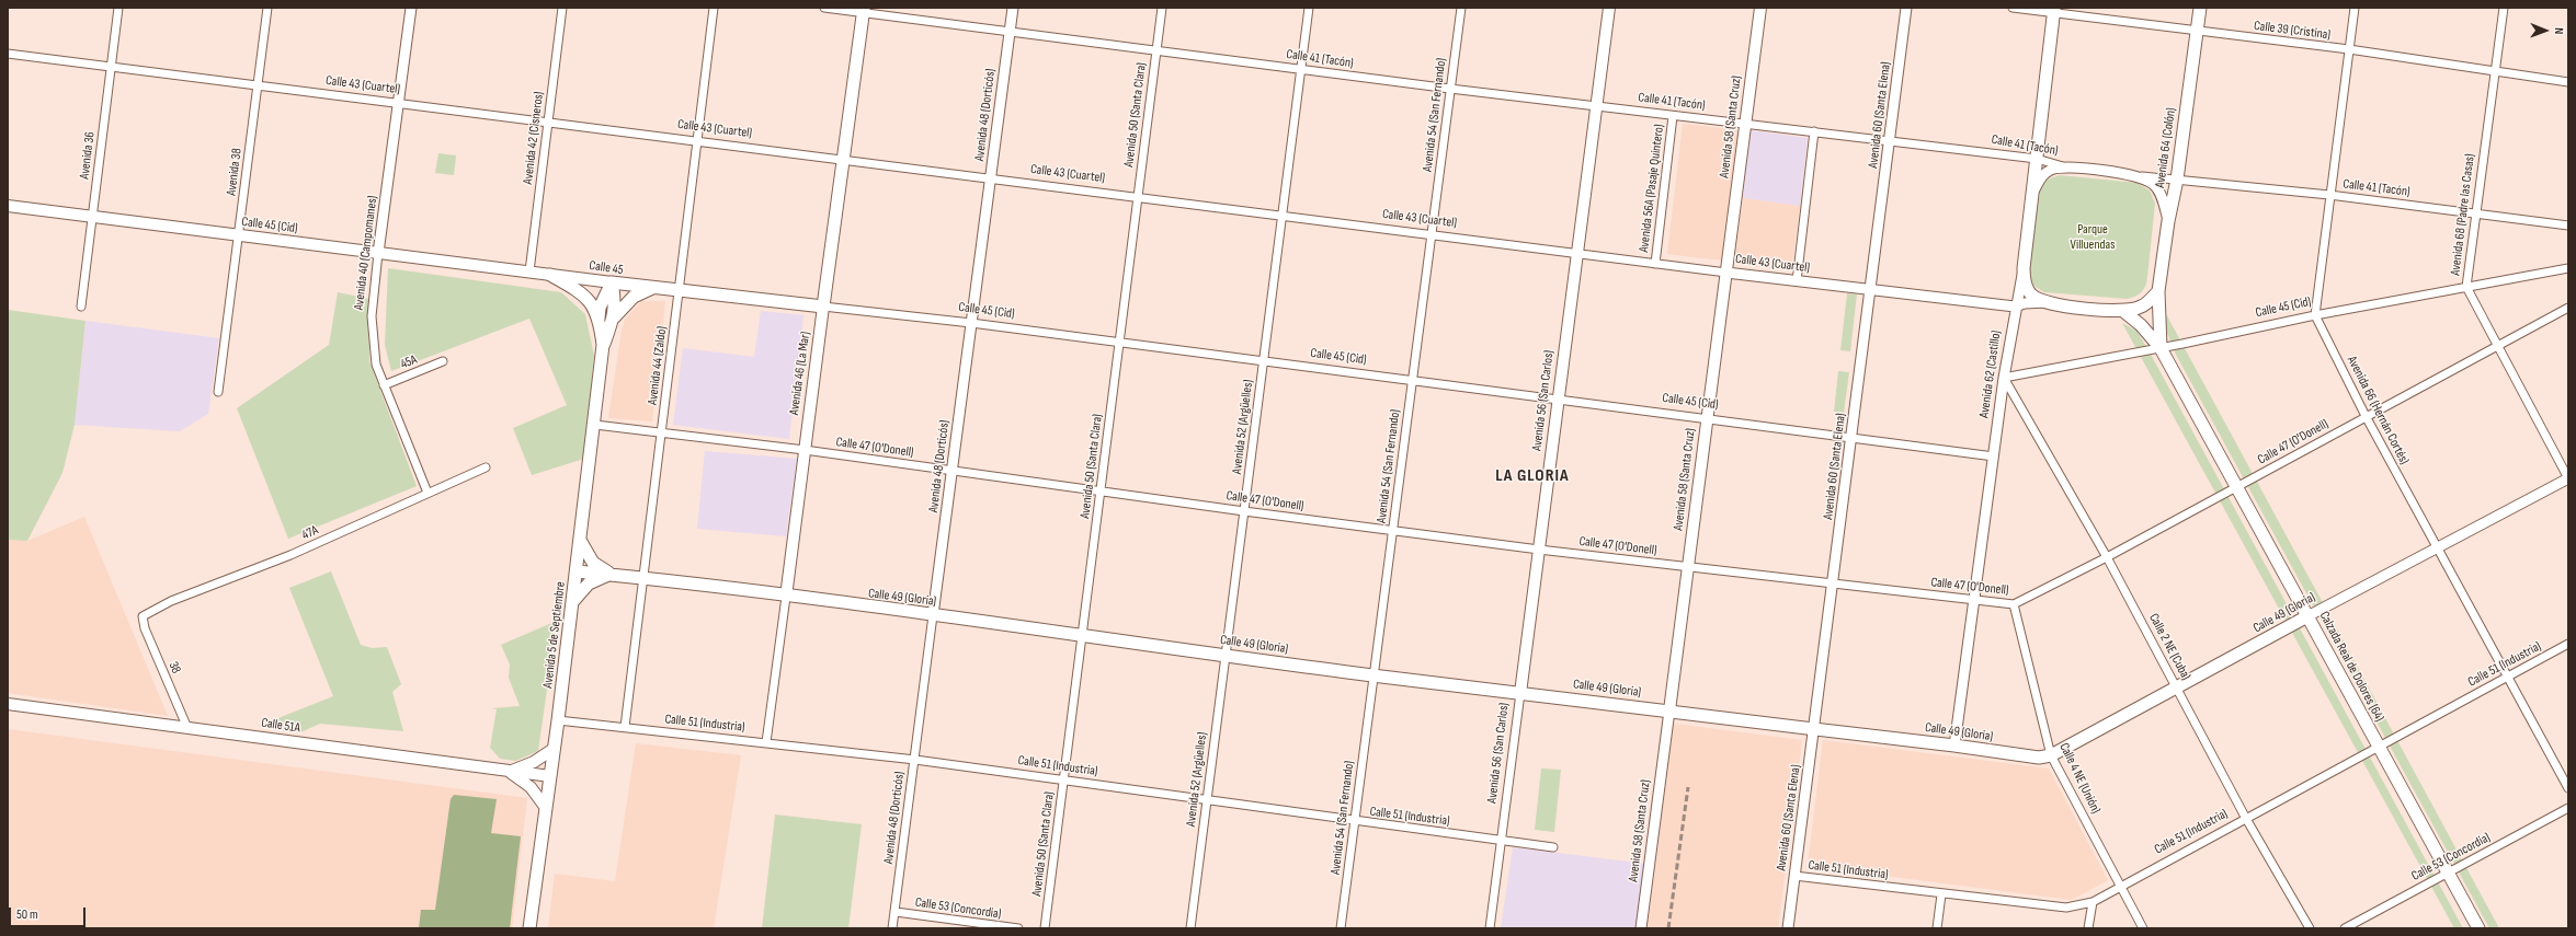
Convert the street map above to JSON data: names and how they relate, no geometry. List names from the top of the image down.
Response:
{
  "streets": {
    "main road": [
      "Calle 43 (Cuartel)",
      "Avenida 58 (Santa Cruz)",
      "Avenida 64 (Colón)",
      "Calle 45 (Cid)",
      "Calle 45",
      "Avenida 46 (La Mar)",
      "Avenida 62 (Castillo)",
      "Avenida 56 (San Carlos)",
      "Calle 49 (Gloria)",
      "Avenida 5 de Septiembre",
      "Calzada Real de Dolores (64)",
      "Calle 51A"
    ],
    "street": [
      "Calle 39 (Cristina)",
      "Calle 41 (Tacón)",
      "Avenida 48 (Dorticós)",
      "Avenida 50 (Santa Clara)",
      "Avenida 54 (San Fernando)",
      "Avenida 60 (Santa Elena)",
      "Avenida 42 (Cisneros)",
      "Avenida 36",
      "Avenida 38",
      "Avenida 56A (Pasaje Quintero)",
      "Avenida 68 (Padre las Casas)",
      "Avenida 40 (Campomanes)",
      "45A",
      "Avenida 44 (Zaldo)",
      "Avenida 66 (Hernán Cortés)",
      "Avenida 52 (Argüelles)",
      "Calle 47 (O'Donell)",
      "47A",
      "Calle 2 NE (Cuba)",
      "Calle 51 (Industria)",
      "38",
      "Calle 4 NE (Unión)",
      "Calle 53 (Concordia)"
    ]
  },
  "crossings": [
    ["Calle 39 (Cristina)", "Avenida 64 (Colón)"],
    ["Calle 39 (Cristina)", "Avenida 68 (Padre las Casas)"],
    ["Calle 39 (Cristina)", "Avenida 62 (Castillo)"],
    ["Calle 41 (Tacón)", "Calle 43 (Cuartel)"],
    ["Calle 41 (Tacón)", "Avenida 48 (Dorticós)"],
    ["Calle 41 (Tacón)", "Avenida 50 (Santa Clara)"],
    ["Calle 41 (Tacón)", "Avenida 54 (San Fernando)"],
    ["Calle 41 (Tacón)", "Avenida 60 (Santa Elena)"],
    ["Calle 41 (Tacón)", "Avenida 58 (Santa Cruz)"],
    ["Calle 41 (Tacón)", "Avenida 64 (Colón)"],
    ["Calle 41 (Tacón)", "Avenida 56A (Pasaje Quintero)"],
    ["Calle 41 (Tacón)", "Avenida 68 (Padre las Casas)"],
    ["Calle 41 (Tacón)", "Avenida 46 (La Mar)"],
    ["Calle 41 (Tacón)", "Avenida 62 (Castillo)"],
    ["Calle 41 (Tacón)", "Avenida 56 (San Carlos)"],
    ["Calle 41 (Tacón)", "Avenida 52 (Argüelles)"],
    ["Calle 41 (Tacón)", "Calzada Real de Dolores (64)"],
    ["Calle 43 (Cuartel)", "Avenida 48 (Dorticós)"],
    ["Calle 43 (Cuartel)", "Avenida 50 (Santa Clara)"],
    ["Calle 43 (Cuartel)", "Avenida 54 (San Fernando)"],
    ["Calle 43 (Cuartel)", "Avenida 60 (Santa Elena)"],
    ["Calle 43 (Cuartel)", "Avenida 58 (Santa Cruz)"],
    ["Calle 43 (Cuartel)", "Avenida 42 (Cisneros)"],
    ["Calle 43 (Cuartel)", "Avenida 64 (Colón)"],
    ["Calle 43 (Cuartel)", "Avenida 36"],
    ["Calle 43 (Cuartel)", "Avenida 38"],
    ["Calle 43 (Cuartel)", "Avenida 56A (Pasaje Quintero)"],
    ["Calle 43 (Cuartel)", "Avenida 40 (Campomanes)"],
    ["Calle 43 (Cuartel)", "Avenida 44 (Zaldo)"],
    ["Calle 43 (Cuartel)", "Avenida 46 (La Mar)"],
    ["Calle 43 (Cuartel)", "Avenida 62 (Castillo)"],
    ["Calle 43 (Cuartel)", "Avenida 56 (San Carlos)"],
    ["Calle 43 (Cuartel)", "Avenida 52 (Argüelles)"],
    ["Calle 43 (Cuartel)", "Calzada Real de Dolores (64)"],
    ["Avenida 48 (Dorticós)", "Calle 45 (Cid)"],
    ["Avenida 48 (Dorticós)", "Calle 47 (O'Donell)"],
    ["Avenida 48 (Dorticós)", "Calle 49 (Gloria)"],
    ["Avenida 48 (Dorticós)", "Calle 51 (Industria)"],
    ["Avenida 48 (Dorticós)", "Calle 53 (Concordia)"],
    ["Avenida 50 (Santa Clara)", "Calle 45 (Cid)"],
    ["Avenida 50 (Santa Clara)", "Calle 47 (O'Donell)"],
    ["Avenida 50 (Santa Clara)", "Calle 49 (Gloria)"],
    ["Avenida 50 (Santa Clara)", "Calle 51 (Industria)"],
    ["Avenida 54 (San Fernando)", "Calle 45 (Cid)"],
    ["Avenida 54 (San Fernando)", "Calle 47 (O'Donell)"],
    ["Avenida 54 (San Fernando)", "Calle 49 (Gloria)"],
    ["Avenida 54 (San Fernando)", "Calle 51 (Industria)"],
    ["Avenida 60 (Santa Elena)", "Calle 45 (Cid)"],
    ["Avenida 60 (Santa Elena)", "Calle 47 (O'Donell)"],
    ["Avenida 60 (Santa Elena)", "Calle 49 (Gloria)"],
    ["Avenida 60 (Santa Elena)", "Calle 51 (Industria)"],
    ["Avenida 58 (Santa Cruz)", "Calle 45 (Cid)"],
    ["Avenida 58 (Santa Cruz)", "Calle 47 (O'Donell)"],
    ["Avenida 58 (Santa Cruz)", "Calle 49 (Gloria)"],
    ["Avenida 42 (Cisneros)", "Calle 45 (Cid)"],
    ["Avenida 42 (Cisneros)", "Calle 45"],
    ["Avenida 64 (Colón)", "Avenida 62 (Castillo)"],
    ["Avenida 64 (Colón)", "Calzada Real de Dolores (64)"],
    ["Avenida 36", "Calle 45 (Cid)"],
    ["Avenida 38", "Calle 45 (Cid)"],
    ["Avenida 68 (Padre las Casas)", "Calle 45 (Cid)"],
    ["Avenida 68 (Padre las Casas)", "Calle 47 (O'Donell)"],
    ["Avenida 68 (Padre las Casas)", "Calle 49 (Gloria)"],
    ["Calle 45 (Cid)", "Avenida 40 (Campomanes)"],
    ["Calle 45 (Cid)", "Calle 45"],
    ["Calle 45 (Cid)", "Avenida 44 (Zaldo)"],
    ["Calle 45 (Cid)", "Avenida 46 (La Mar)"],
    ["Calle 45 (Cid)", "Avenida 62 (Castillo)"],
    ["Calle 45 (Cid)", "Avenida 56 (San Carlos)"],
    ["Calle 45 (Cid)", "Avenida 66 (Hernán Cortés)"],
    ["Calle 45 (Cid)", "Avenida 52 (Argüelles)"],
    ["Calle 45 (Cid)", "Calle 2 NE (Cuba)"],
    ["Calle 45 (Cid)", "Calzada Real de Dolores (64)"],
    ["Avenida 40 (Campomanes)", "45A"],
    ["Avenida 40 (Campomanes)", "47A"],
    ["Calle 45", "Avenida 44 (Zaldo)"],
    ["Calle 45", "Avenida 5 de Septiembre"],
    ["Avenida 44 (Zaldo)", "Calle 47 (O'Donell)"],
    ["Avenida 44 (Zaldo)", "Calle 49 (Gloria)"],
    ["Avenida 44 (Zaldo)", "Calle 51 (Industria)"],
    ["Avenida 46 (La Mar)", "Calle 47 (O'Donell)"],
    ["Avenida 46 (La Mar)", "Calle 49 (Gloria)"],
    ["Avenida 46 (La Mar)", "Calle 51 (Industria)"],
    ["Avenida 62 (Castillo)", "Calle 47 (O'Donell)"],
    ["Avenida 62 (Castillo)", "Calle 49 (Gloria)"],
    ["Avenida 62 (Castillo)", "Calle 2 NE (Cuba)"],
    ["Avenida 62 (Castillo)", "Calzada Real de Dolores (64)"],
    ["Avenida 56 (San Carlos)", "Calle 47 (O'Donell)"],
    ["Avenida 56 (San Carlos)", "Calle 49 (Gloria)"],
    ["Avenida 56 (San Carlos)", "Calle 51 (Industria)"],
    ["Avenida 66 (Hernán Cortés)", "Calle 47 (O'Donell)"],
    ["Avenida 66 (Hernán Cortés)", "Calle 49 (Gloria)"],
    ["Avenida 66 (Hernán Cortés)", "Calle 51 (Industria)"],
    ["Avenida 52 (Argüelles)", "Calle 47 (O'Donell)"],
    ["Avenida 52 (Argüelles)", "Calle 49 (Gloria)"],
    ["Avenida 52 (Argüelles)", "Calle 51 (Industria)"],
    ["Calle 47 (O'Donell)", "Avenida 5 de Septiembre"],
    ["Calle 47 (O'Donell)", "Calle 2 NE (Cuba)"],
    ["Calle 47 (O'Donell)", "Calzada Real de Dolores (64)"],
    ["Calle 47 (O'Donell)", "Calle 4 NE (Unión)"],
    ["47A", "38"],
    ["Calle 49 (Gloria)", "Avenida 5 de Septiembre"],
    ["Calle 49 (Gloria)", "Calle 2 NE (Cuba)"],
    ["Calle 49 (Gloria)", "Calzada Real de Dolores (64)"],
    ["Calle 49 (Gloria)", "Calle 4 NE (Unión)"],
    ["Avenida 5 de Septiembre", "Calle 51 (Industria)"],
    ["Avenida 5 de Septiembre", "Calle 51A"],
    ["Calle 2 NE (Cuba)", "Calle 51 (Industria)"],
    ["Calle 51 (Industria)", "Calzada Real de Dolores (64)"],
    ["Calle 51 (Industria)", "Calle 4 NE (Unión)"],
    ["Calzada Real de Dolores (64)", "Calle 53 (Concordia)"],
    ["38", "Calle 51A"]
  ],
  "districts": ["LA GLORIA"],
  "parks": ["Parque Villuendas"],
  "scale_bar": "50 m",
  "north": "right"
}
